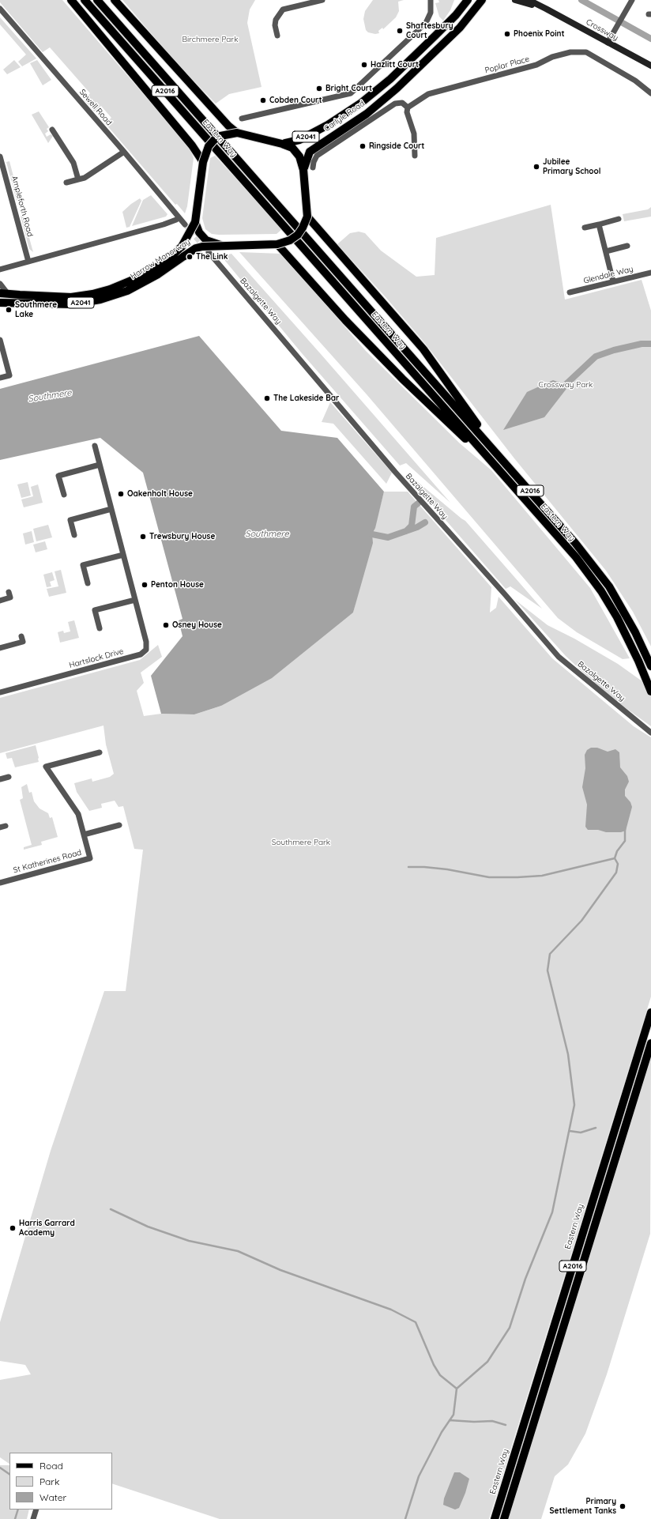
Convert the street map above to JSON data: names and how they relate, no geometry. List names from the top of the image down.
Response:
{
  "streets": {
    "main road": [
      "A2016",
      "Carlyle Road",
      "A2041",
      "Eastern Way",
      "Harrow Manorway"
    ],
    "street": [
      "Crossway",
      "Poplar Place",
      "Sewell Road",
      "Ampleforth Road",
      "Glendale Way",
      "Bazalgette Way",
      "Hartslock Drive",
      "St Katherines Road"
    ]
  },
  "water": ["Southmere"],
  "parks": ["Birchmere Park", "Crossway Park", "Southmere Park"],
  "places": [
    "Shaftesbury Court",
    "Phoenix Point",
    "Hazlitt Court",
    "Bright Court",
    "Cobden Court",
    "Ringside Court",
    "Jubilee Primary School",
    "The Link",
    "Southmere Lake",
    "The Lakeside Bar",
    "Oakenholt House",
    "Trewsbury House",
    "Penton House",
    "Osney House",
    "Harris Garrard Academy",
    "Primary Settlement Tanks"
  ],
  "legend": ["Road", "Park", "Water"]
}
